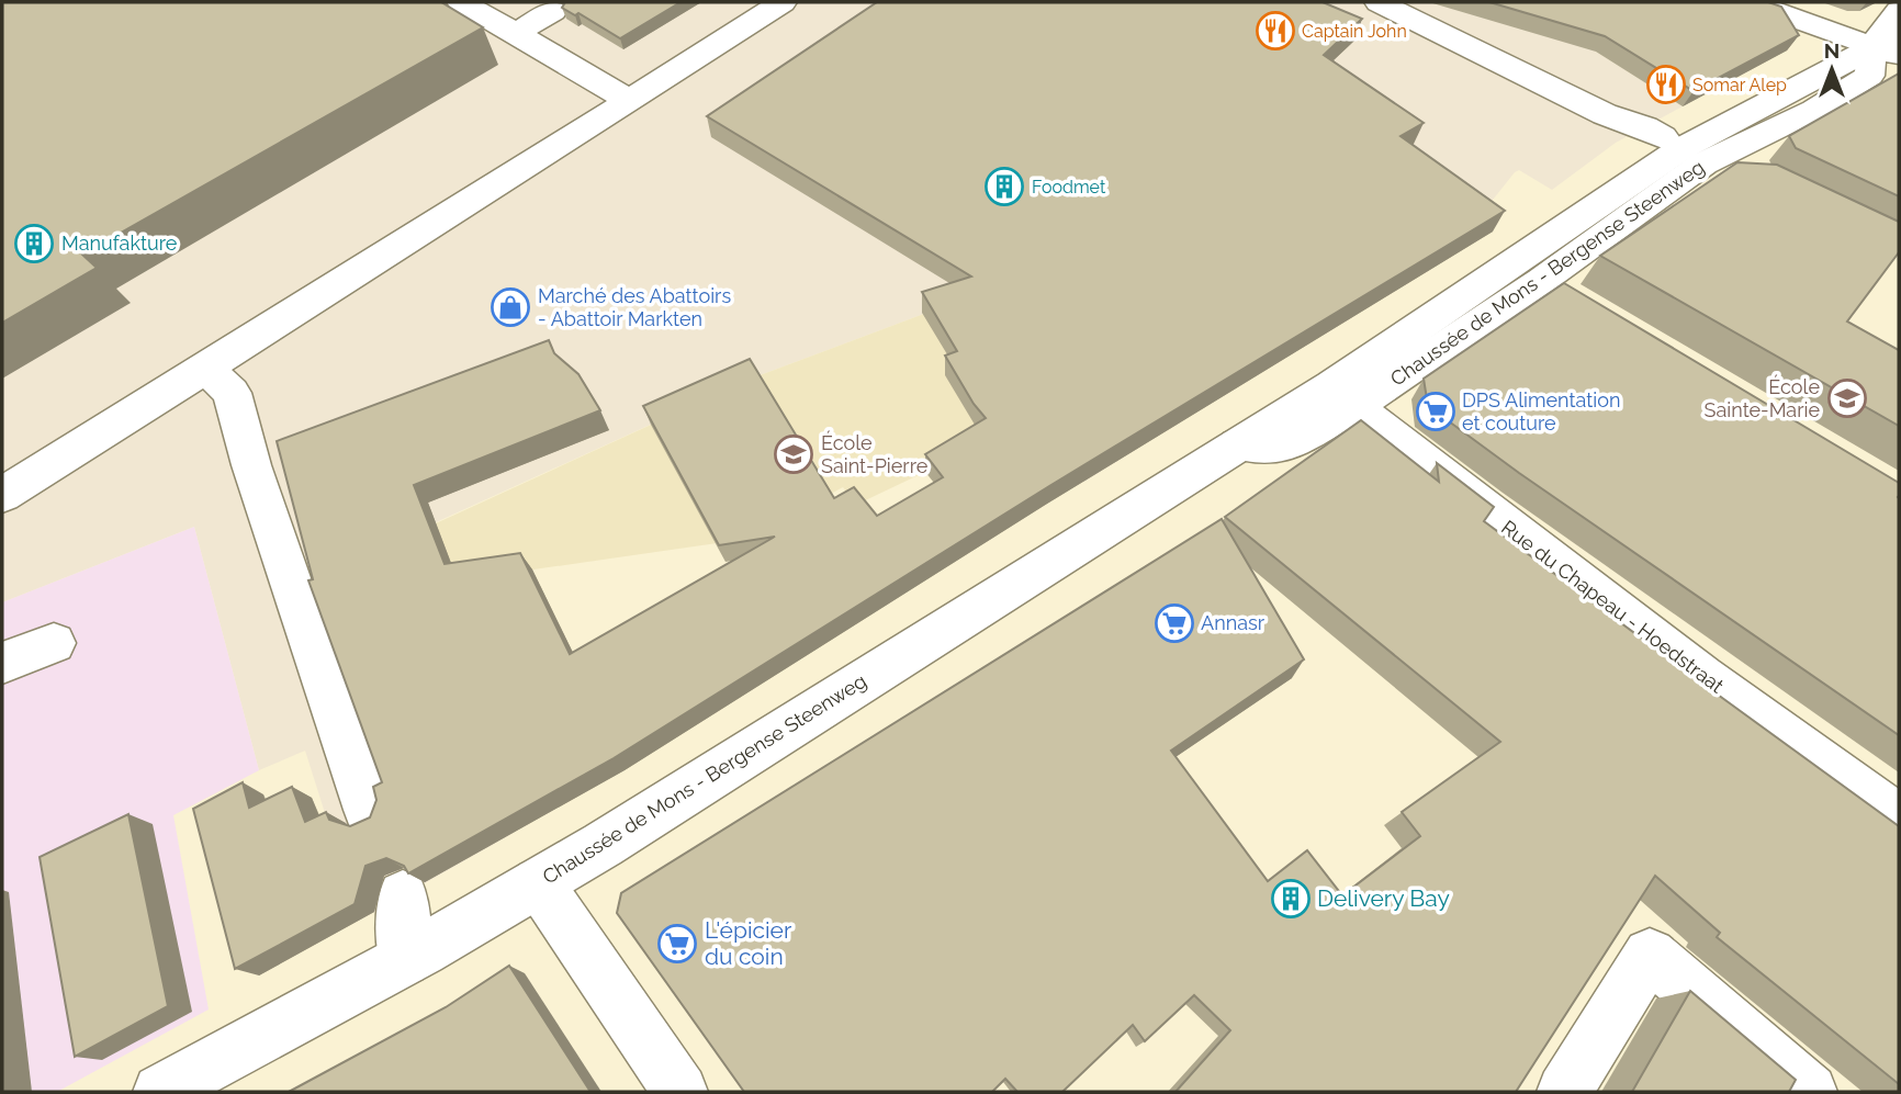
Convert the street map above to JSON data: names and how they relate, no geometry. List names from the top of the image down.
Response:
{
  "streets": {
    "main road": ["Chaussée de Mons - Bergense Steenweg", "Rue du Chapeau - Hoedstraat"]
  },
  "crossings": [
    ["Chaussée de Mons - Bergense Steenweg", "Rue du Chapeau - Hoedstraat"]
  ],
  "places": {
    "restaurant": ["Captain John", "Somar Alep"],
    "building": ["Foodmet", "Manufakture", "Delivery Bay"],
    "shop": ["Marché des Abattoirs - Abattoir Markten"],
    "school or university": ["École Sainte-Marie", "École Saint-Pierre"],
    "supermarket": ["DPS Alimentation et couture", "Annasr", "L'épicier du coin"]
  },
  "north": "top"
}
